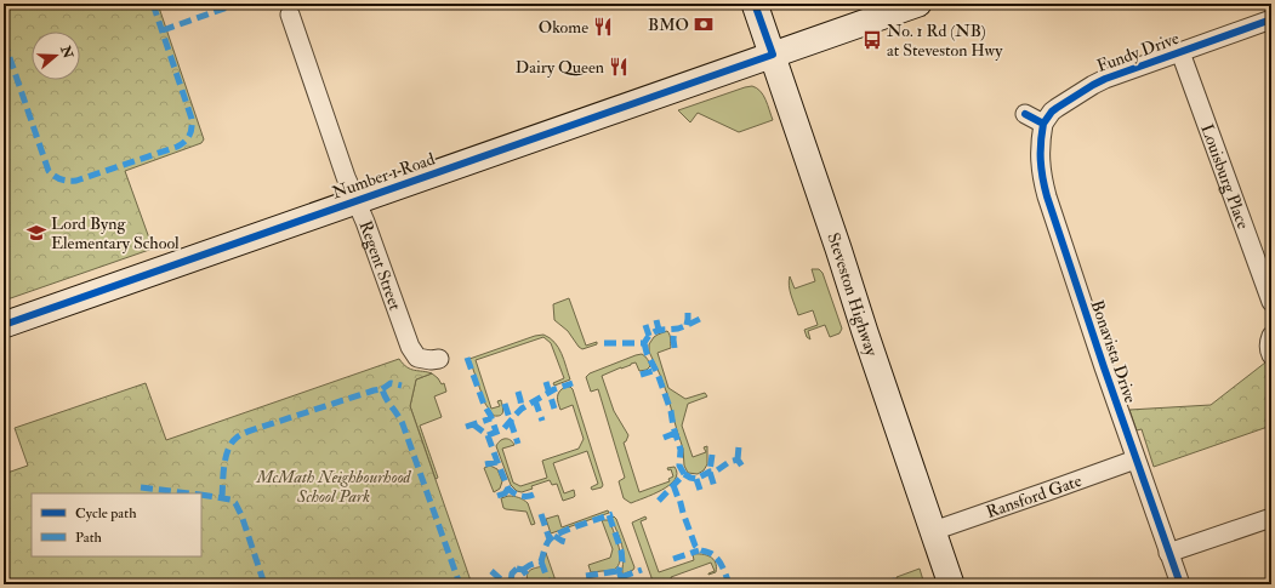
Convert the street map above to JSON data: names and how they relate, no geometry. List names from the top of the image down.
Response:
{
  "streets": {
    "street": [
      "Fundy Drive",
      "Number 1 Road",
      "Louisburg Place",
      "Regent Street",
      "Steveston Highway",
      "Bonavista Drive",
      "Ransford Gate"
    ]
  },
  "crossings": [
    ["Fundy Drive", "Louisburg Place"],
    ["Fundy Drive", "Bonavista Drive"],
    ["Number 1 Road", "Regent Street"],
    ["Number 1 Road", "Steveston Highway"],
    ["Steveston Highway", "Ransford Gate"],
    ["Bonavista Drive", "Ransford Gate"]
  ],
  "parks": ["McMath Neighbourhood School Park"],
  "places": {
    "bank": ["BMO"],
    "restaurant": ["Okome", "Dairy Queen"],
    "bus stop": ["No. 1 Rd (NB) at Steveston Hwy"],
    "school or university": ["Lord Byng Elementary School"]
  },
  "legend": ["Cycle path", "Path"],
  "north": "right"
}
